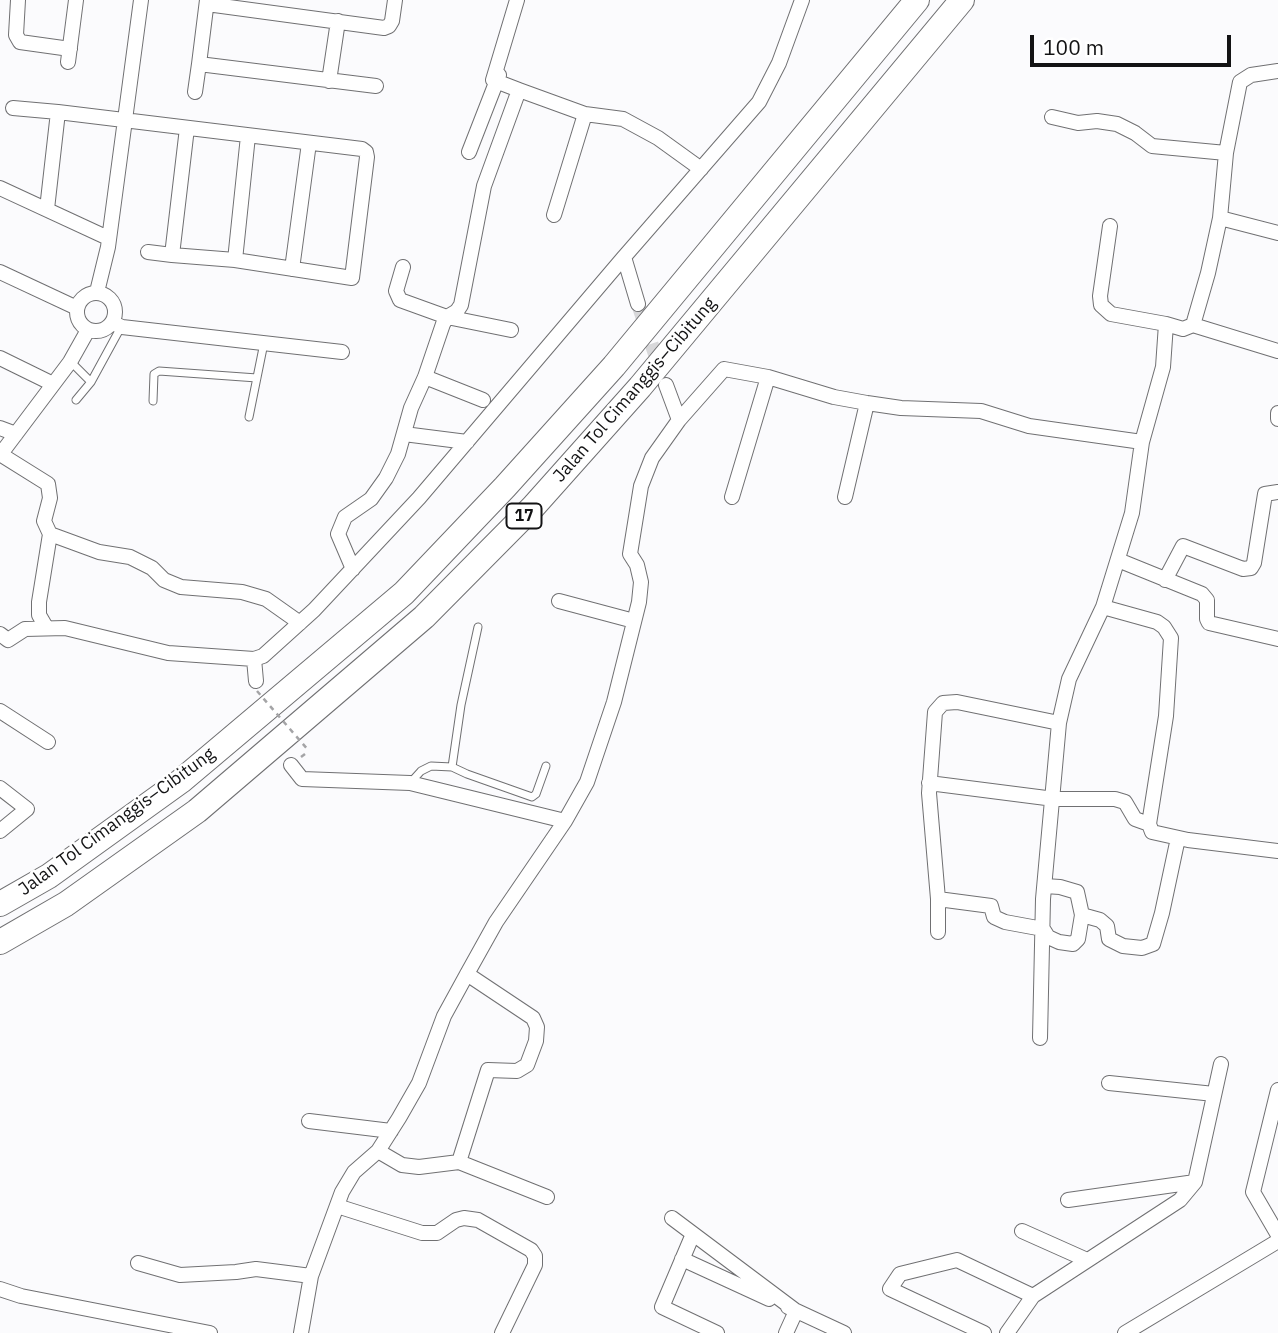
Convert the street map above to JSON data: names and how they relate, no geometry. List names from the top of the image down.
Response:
{
  "streets": {
    "highway": ["Jalan Tol Cimanggis–Cibitung", "17"]
  },
  "scale_bar": "100 m"
}
